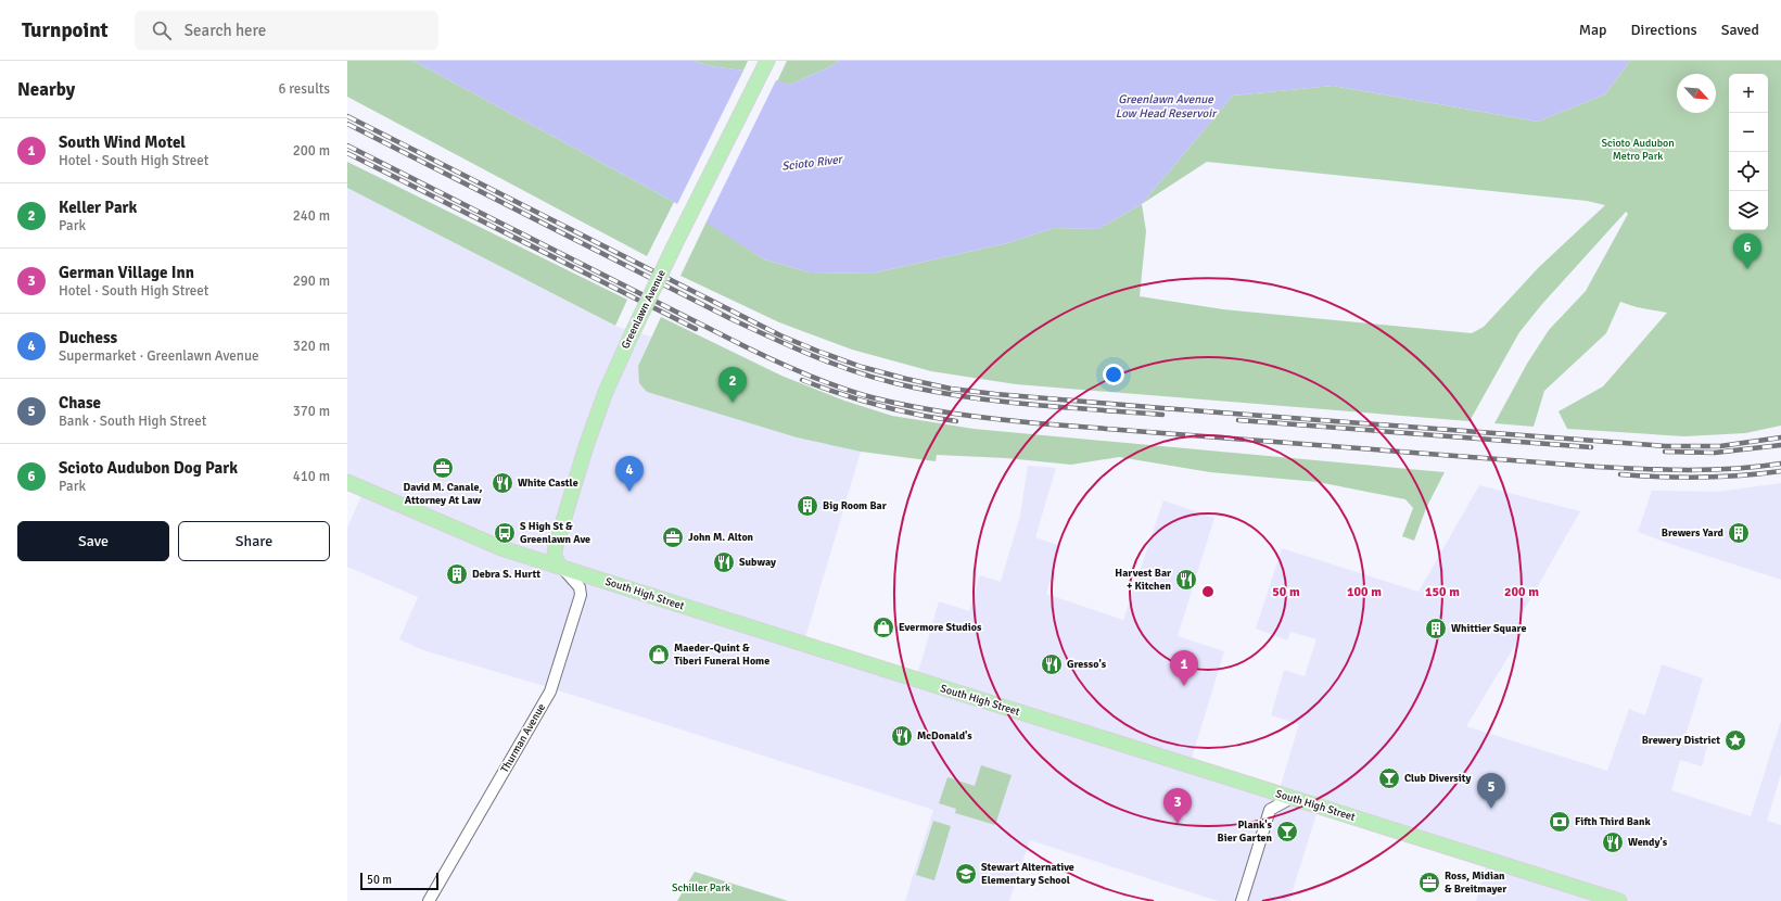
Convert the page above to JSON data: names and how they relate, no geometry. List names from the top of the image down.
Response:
{
  "streets": {
    "main road": ["Greenlawn Avenue", "South High Street"],
    "street": ["Thurman Avenue"]
  },
  "crossings": [
    ["Greenlawn Avenue", "South High Street"],
    ["Greenlawn Avenue", "Thurman Avenue"],
    ["South High Street", "Thurman Avenue"]
  ],
  "water": ["Greenlawn Avenue Low Head Reservoir", "Scioto River"],
  "parks": ["Scioto Audubon Metro Park", "Schiller Park"],
  "places": {
    "office": ["David M. Canale, Attorney At Law", "John M. Alton", "Ross, Midian & Breitmayer"],
    "restaurant": [
      "White Castle",
      "Subway",
      "Harvest Bar + Kitchen",
      "Gresso's",
      "McDonald's",
      "Wendy's"
    ],
    "building": [
      "Big Room Bar",
      "Brewers Yard",
      "Debra S. Hurtt",
      "Whittier Square"
    ],
    "bus stop": ["S High St & Greenlawn Ave"],
    "shop": ["Evermore Studios", "Maeder-Quint & Tiberi Funeral Home"],
    "place": ["Brewery District"],
    "bar": ["Club Diversity", "Plank's Bier Garten"],
    "bank": ["Fifth Third Bank"],
    "school or university": ["Stewart Alternative Elementary School"]
  },
  "scale_bar": "50 m",
  "north": "bottom right",
  "page": {
    "header": "Turnpoint",
    "search": "Search here",
    "nav": ["Map", "Directions", "Saved"],
    "heading": ["Nearby", "6 results"],
    "map_buttons": ["+", "−"],
    "list": [
      {
        "mark": "1",
        "name": "South Wind Motel",
        "note": "Hotel · South High Street",
        "value": "200 m"
      },
      {
        "mark": "2",
        "name": "Keller Park",
        "note": "Park",
        "value": "240 m"
      },
      {
        "mark": "3",
        "name": "German Village Inn",
        "note": "Hotel · South High Street",
        "value": "290 m"
      },
      {
        "mark": "4",
        "name": "Duchess",
        "note": "Supermarket · Greenlawn Avenue",
        "value": "320 m"
      },
      {
        "mark": "5",
        "name": "Chase",
        "note": "Bank · South High Street",
        "value": "370 m"
      },
      {
        "mark": "6",
        "name": "Scioto Audubon Dog Park",
        "note": "Park",
        "value": "410 m"
      }
    ],
    "pins": [
      "6",
      "2",
      "4",
      "1",
      "5",
      "3"
    ],
    "buttons": ["Save", "Share"],
    "scale": "50 m"
  },
  "rings": [
    "50 m",
    "100 m",
    "150 m",
    "200 m"
  ]
}
